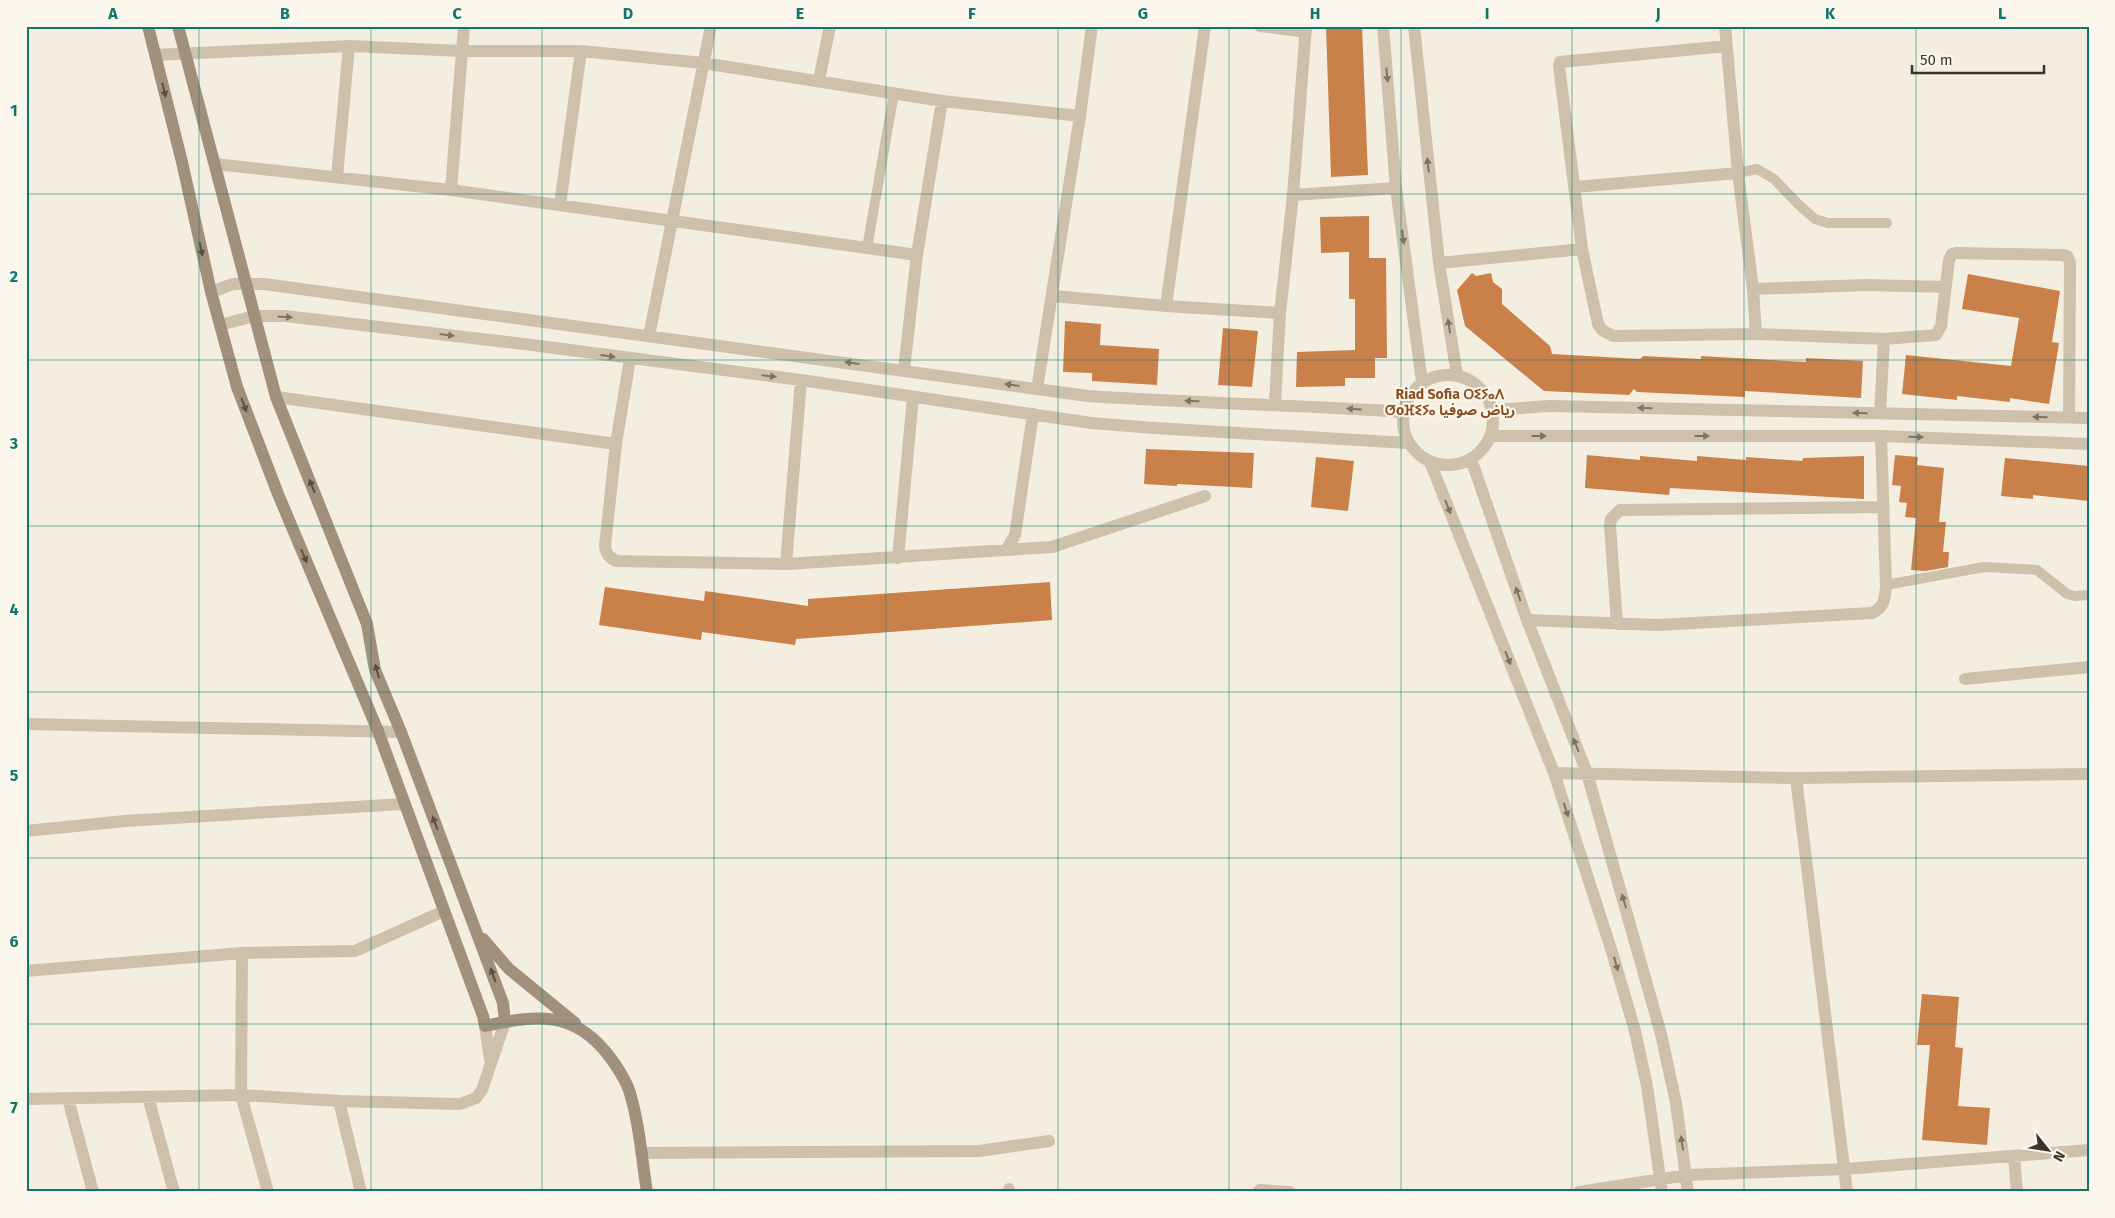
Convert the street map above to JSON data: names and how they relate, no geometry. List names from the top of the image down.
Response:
{
  "districts": ["Riad Sofia ⵔⵉⵢⴰⴷ ⵚoⴼⵉⵢⴰ رياض صوفيا"],
  "scale_bar": "50 m",
  "north": "bottom right",
  "grid": {
    "columns": [
      "A",
      "B",
      "C",
      "D",
      "E",
      "F",
      "G",
      "H",
      "I",
      "J",
      "K",
      "L"
    ],
    "rows": [
      "1",
      "2",
      "3",
      "4",
      "5",
      "6",
      "7"
    ]
  }
}
